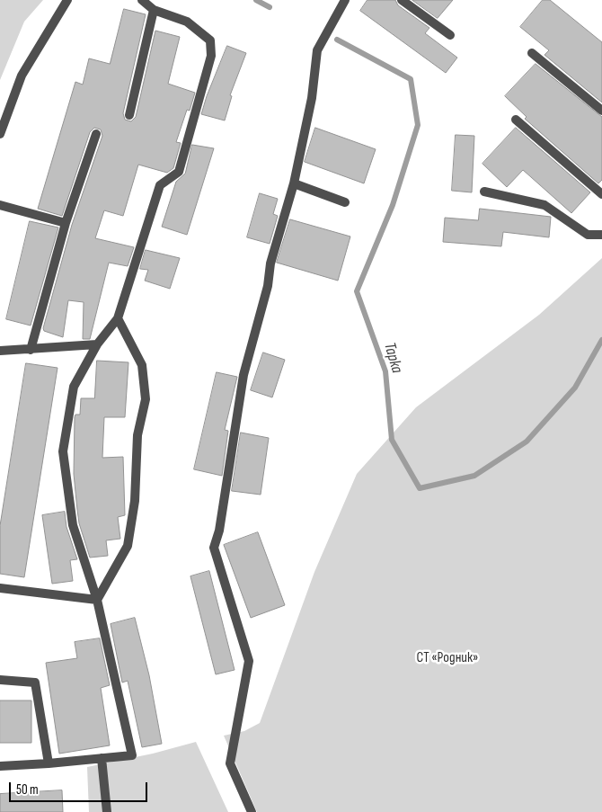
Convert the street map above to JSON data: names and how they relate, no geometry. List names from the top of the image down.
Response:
{
  "water": ["Тарка"],
  "parks": ["СТ «Родник»"],
  "scale_bar": "50 m"
}
